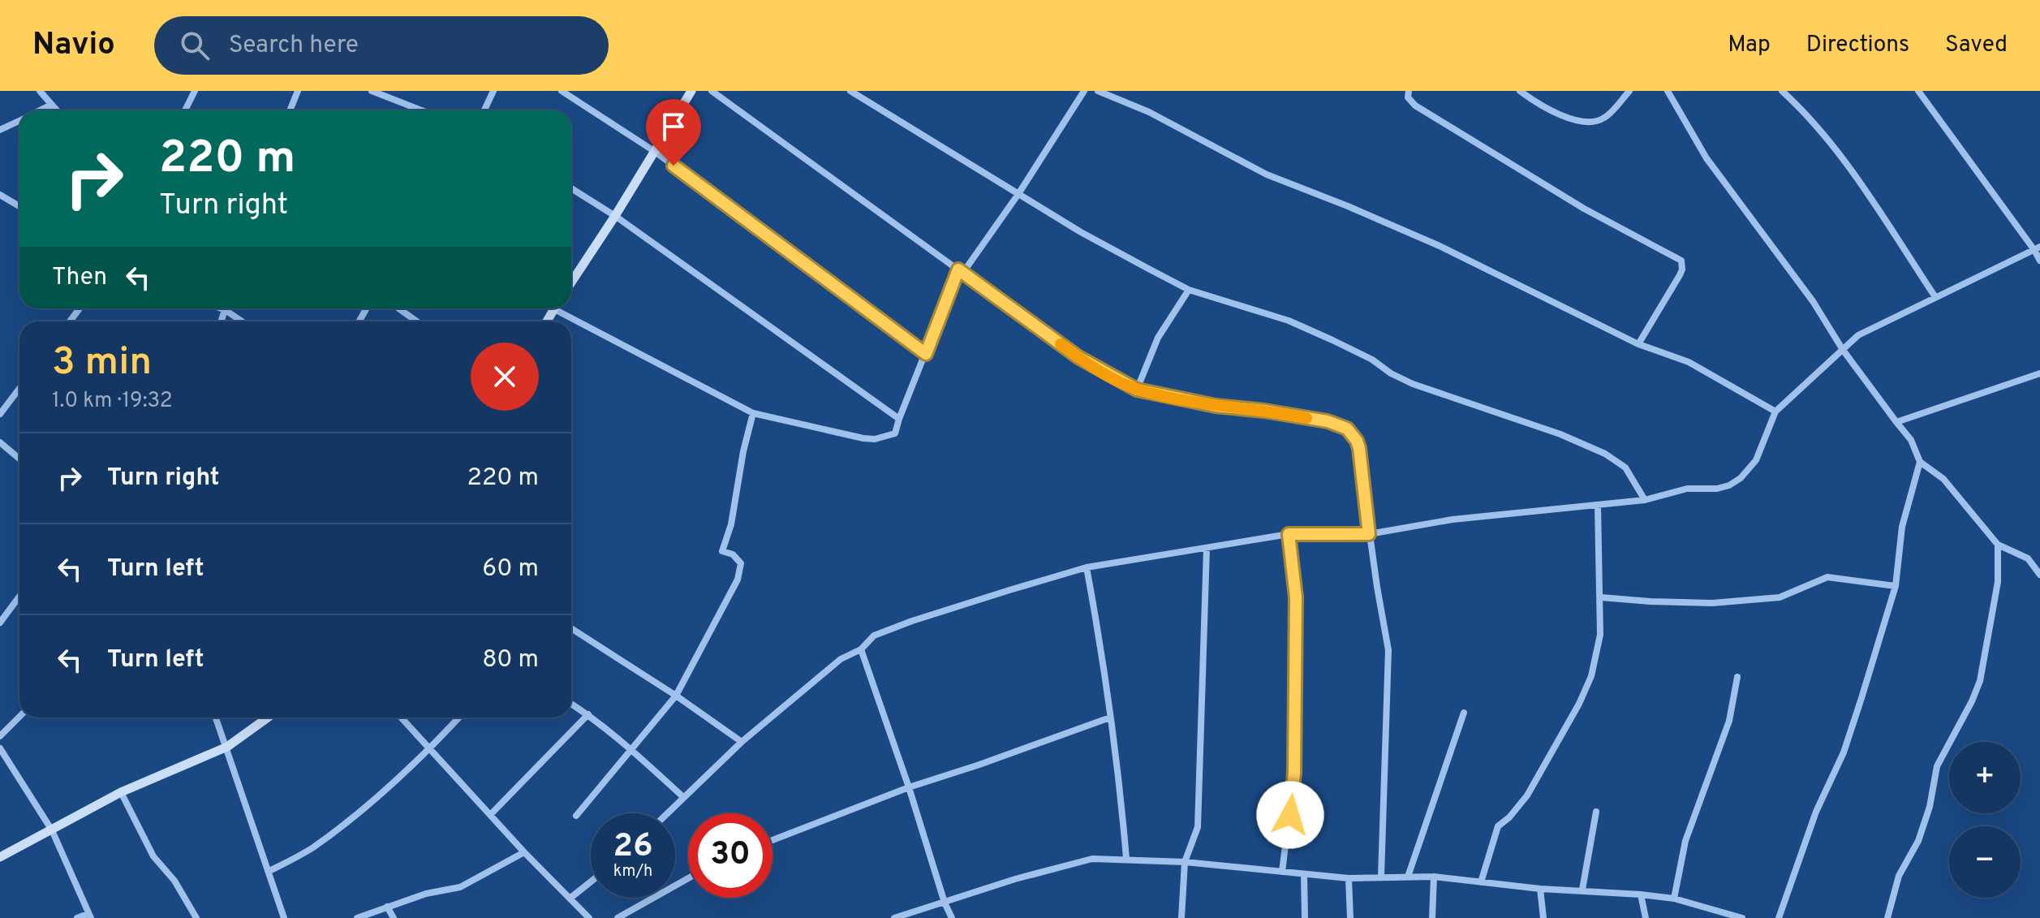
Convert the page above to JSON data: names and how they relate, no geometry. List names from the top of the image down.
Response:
{
  "page": {
    "header": "Navio",
    "search": "Search here",
    "nav": ["Map", "Directions", "Saved"],
    "turn": ["220 m", "Turn right"],
    "then": "Then",
    "heading": ["3 min", "1.0 km · 19:32"],
    "list": [
      {
        "name": "Turn right",
        "value": "220 m"
      },
      {
        "name": "Turn left",
        "value": "60 m"
      },
      {
        "name": "Turn left",
        "value": "80 m"
      }
    ],
    "map_buttons": ["+", "−"],
    "speed": "26 km/h",
    "limit": "30"
  }
}
